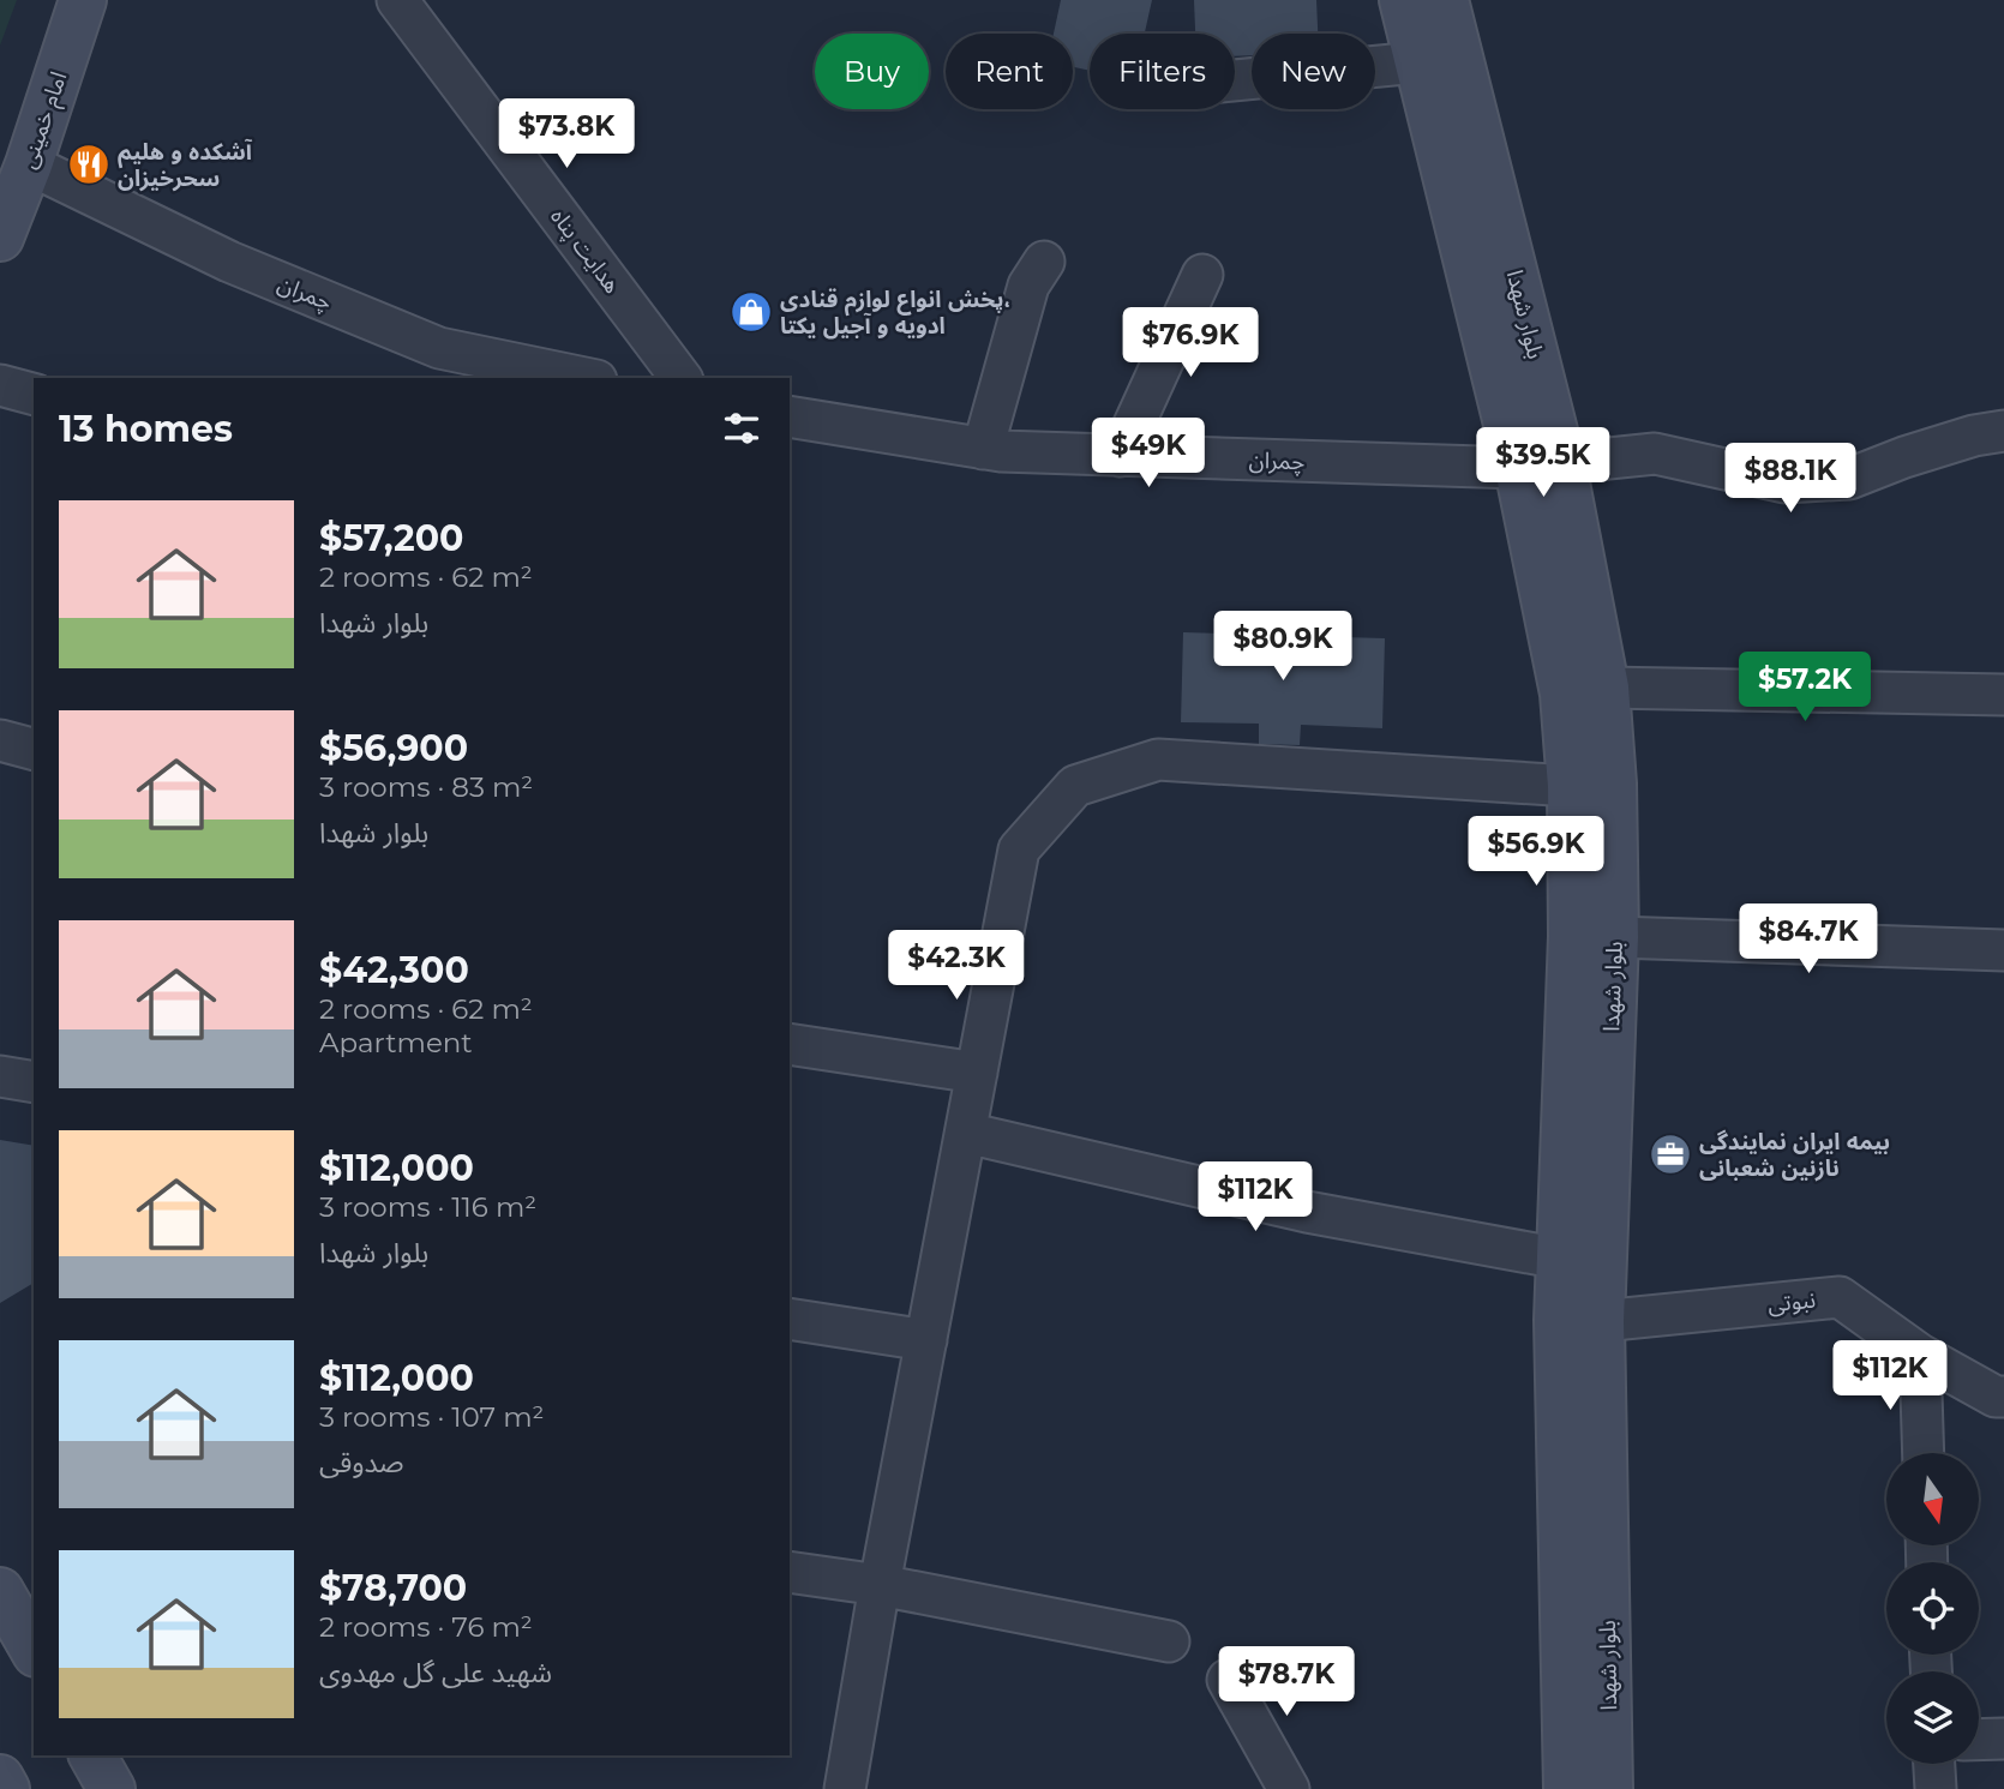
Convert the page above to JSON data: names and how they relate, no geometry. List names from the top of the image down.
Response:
{
  "streets": {
    "main road": ["امام خمینی", "بلوار شهدا"],
    "street": ["هدایت پناه", "چمران", "نبوتی"]
  },
  "crossings": [
    ["امام خمینی", "چمران"],
    ["چمران", "بلوار شهدا"],
    ["بلوار شهدا", "نبوتی"]
  ],
  "places": {
    "restaurant": ["آشکده و هلیم سحرخیزان"],
    "shop": ["پخش انواع لوازم قنادی، ادویه و آجیل یکتا"],
    "office": ["بیمه ایران نمایندگی نازنین شعبانی"]
  },
  "north": "bottom",
  "page": {
    "chip": [
      "Buy",
      "Rent",
      "Filters",
      "New"
    ],
    "price": [
      "$73.8K",
      "$76.9K",
      "$49K",
      "$39.5K",
      "$88.1K",
      "$80.9K",
      "$57.2K",
      "$56.9K",
      "$84.7K",
      "$42.3K",
      "$112K",
      "$112K",
      "$78.7K"
    ],
    "heading": "13 homes",
    "list": [
      {
        "name": "$57,200",
        "note": "2 rooms · 62 m² · بلوار شهدا"
      },
      {
        "name": "$56,900",
        "note": "3 rooms · 83 m² · بلوار شهدا"
      },
      {
        "name": "$42,300",
        "note": "2 rooms · 62 m² · Apartment"
      },
      {
        "name": "$112,000",
        "note": "3 rooms · 116 m² · بلوار شهدا"
      },
      {
        "name": "$112,000",
        "note": "3 rooms · 107 m² · صدوقی"
      },
      {
        "name": "$78,700",
        "note": "2 rooms · 76 m² · شهید علی گل مهدوی"
      }
    ]
  }
}
